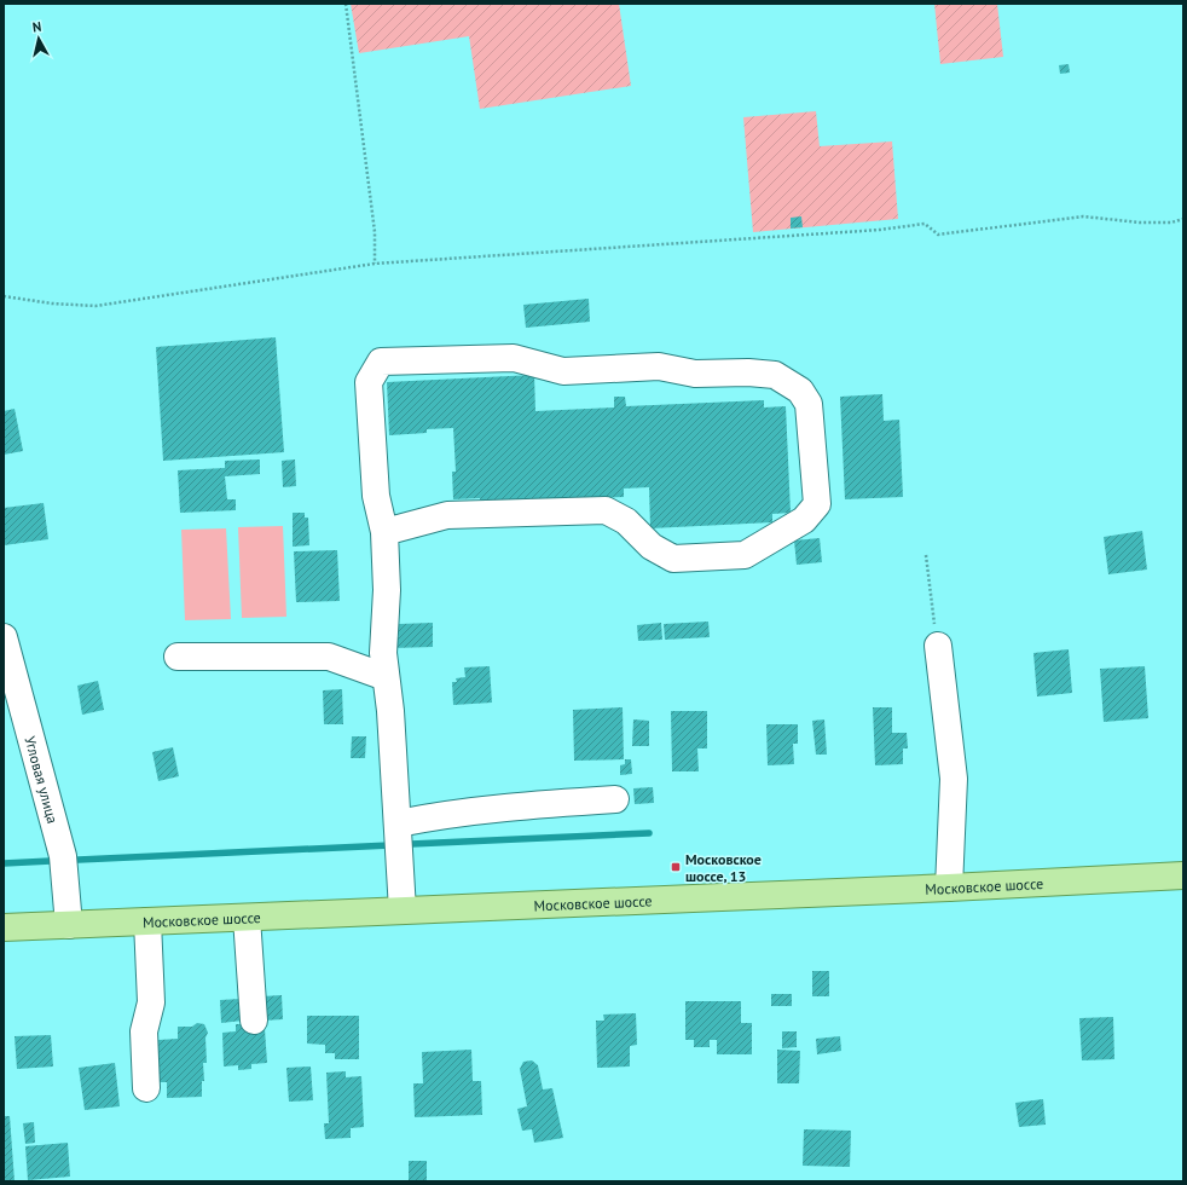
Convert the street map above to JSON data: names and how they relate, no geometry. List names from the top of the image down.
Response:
{
  "streets": {
    "main road": ["Московское шоссе"],
    "street": ["Угловая улица"]
  },
  "crossings": [
    ["Угловая улица", "Московское шоссе"]
  ],
  "places": {
    "transit": ["Московское шоссе, 13"]
  },
  "north": "top"
}
